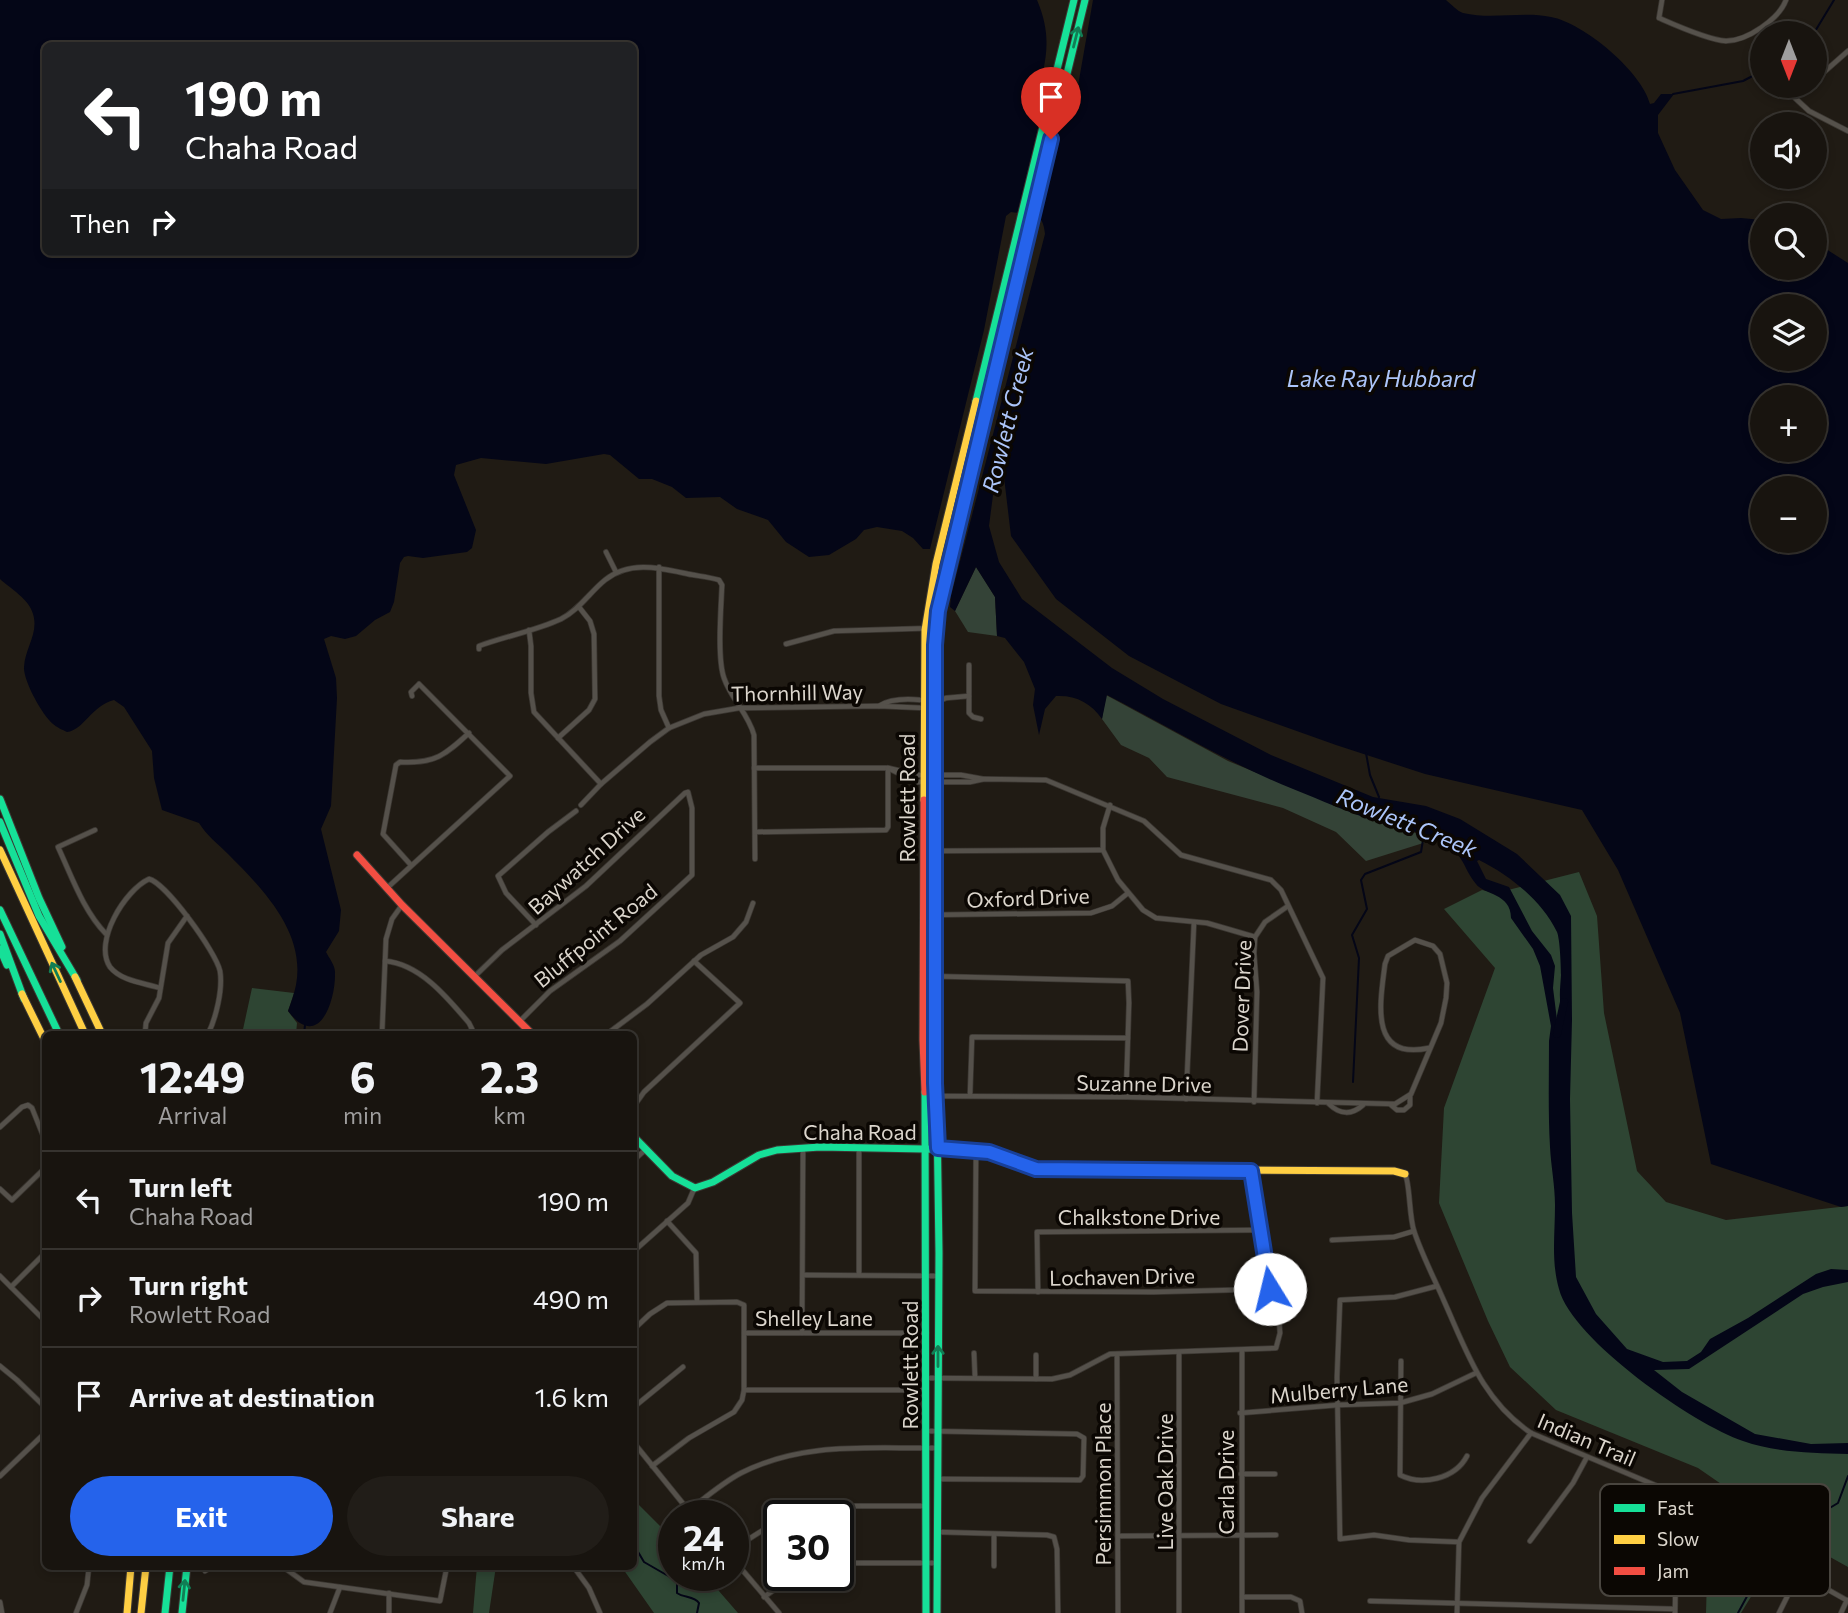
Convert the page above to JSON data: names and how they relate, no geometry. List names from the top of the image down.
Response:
{
  "streets": {
    "main road": ["Rowlett Road", "Chaha Road"],
    "street": [
      "Thornhill Way",
      "Baywatch Drive",
      "Oxford Drive",
      "Bluffpoint Road",
      "Dover Drive",
      "Suzanne Drive",
      "Chalkstone Drive",
      "Lochaven Drive",
      "Shelley Lane",
      "Mulberry Lane",
      "Indian Trail",
      "Live Oak Drive",
      "Carla Drive",
      "Persimmon Place"
    ]
  },
  "crossings": [
    ["Thornhill Way", "Rowlett Road"],
    ["Rowlett Road", "Oxford Drive"],
    ["Rowlett Road", "Suzanne Drive"],
    ["Rowlett Road", "Chaha Road"],
    ["Rowlett Road", "Shelley Lane"],
    ["Baywatch Drive", "Bluffpoint Road"],
    ["Dover Drive", "Suzanne Drive"],
    ["Chaha Road", "Lochaven Drive"],
    ["Chaha Road", "Indian Trail"],
    ["Chalkstone Drive", "Lochaven Drive"],
    ["Mulberry Lane", "Indian Trail"],
    ["Mulberry Lane", "Carla Drive"]
  ],
  "water": ["Lake Ray Hubbard", "Rowlett Creek"],
  "legend": ["Fast", "Slow", "Jam"],
  "north": "bottom",
  "page": {
    "map_buttons": ["+", "−"],
    "turn": ["190 m", "Chaha Road"],
    "then": "Then",
    "eta": [
      "12:49",
      "Arrival",
      "6",
      "min",
      "2.3",
      "km"
    ],
    "list": [
      {
        "name": "Turn left",
        "note": "Chaha Road",
        "value": "190 m"
      },
      {
        "name": "Turn right",
        "note": "Rowlett Road",
        "value": "490 m"
      },
      {
        "name": "Arrive at destination",
        "value": "1.6 km"
      }
    ],
    "buttons": ["Exit", "Share"],
    "speed": "24 km/h",
    "limit": "30"
  }
}
